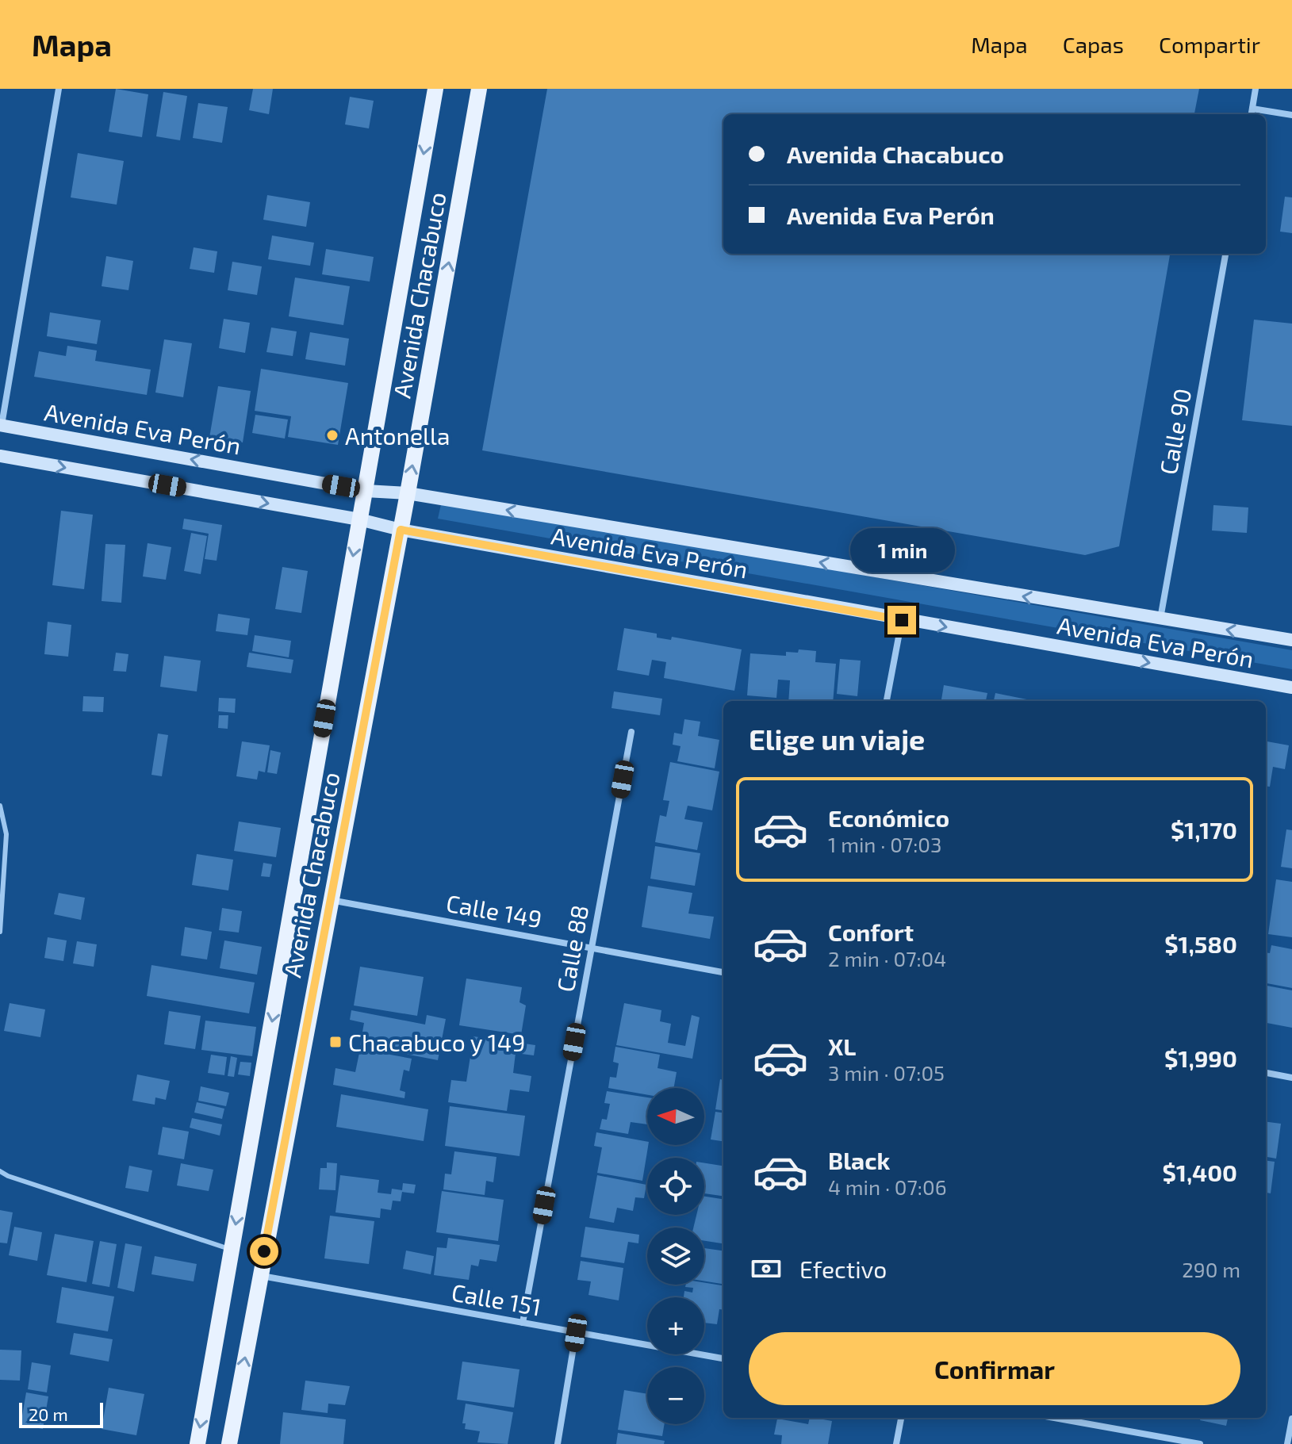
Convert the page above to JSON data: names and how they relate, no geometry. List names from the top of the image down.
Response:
{
  "streets": {
    "main road": ["Avenida Chacabuco"],
    "street": [
      "Avenida Eva Perón",
      "Calle 90",
      "Calle 149",
      "Calle 88",
      "Calle 151"
    ]
  },
  "crossings": [
    ["Avenida Chacabuco", "Avenida Eva Perón"],
    ["Avenida Chacabuco", "Calle 149"],
    ["Avenida Chacabuco", "Calle 151"],
    ["Avenida Eva Perón", "Calle 90"],
    ["Calle 149", "Calle 88"],
    ["Calle 88", "Calle 151"]
  ],
  "places": {
    "other": ["Antonella"],
    "transit": ["Chacabuco y 149"]
  },
  "scale_bar": "20 m",
  "north": "left",
  "page": {
    "header": "Mapa",
    "nav": ["Mapa", "Capas", "Compartir"],
    "banner": ["Avenida Chacabuco", "Avenida Eva Perón"],
    "bubble": "1 min",
    "heading": "Elige un viaje",
    "list": [
      {
        "name": "Económico",
        "note": "1 min · 07:03",
        "value": "$1,170"
      },
      {
        "name": "Confort",
        "note": "2 min · 07:04",
        "value": "$1,580"
      },
      {
        "name": "XL",
        "note": "3 min · 07:05",
        "value": "$1,990"
      },
      {
        "name": "Black",
        "note": "4 min · 07:06",
        "value": "$1,400"
      }
    ],
    "map_buttons": ["+", "−"],
    "pay": ["Efectivo", "290 m"],
    "buttons": "Confirmar",
    "scale": "20 m"
  }
}
